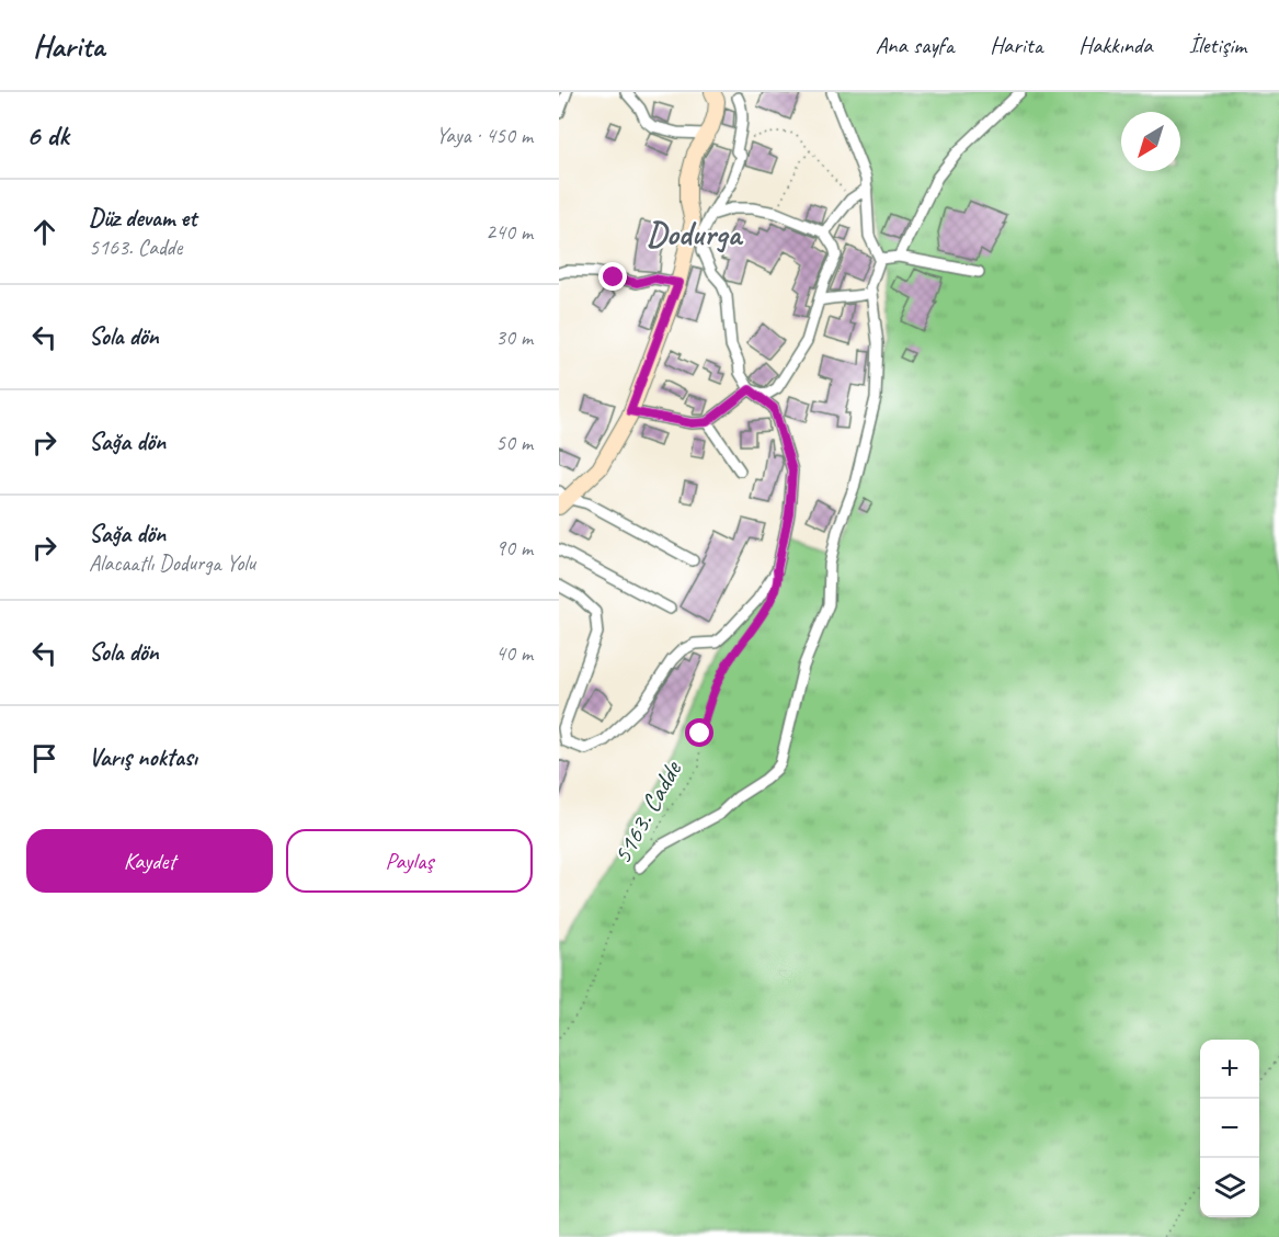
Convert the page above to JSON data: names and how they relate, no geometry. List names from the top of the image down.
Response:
{
  "streets": {
    "path": ["5163. Cadde"]
  },
  "districts": ["Dodurga"],
  "north": "bottom left",
  "page": {
    "header": "Harita",
    "nav": [
      "Ana sayfa",
      "Harita",
      "Hakkında",
      "İletişim"
    ],
    "heading": ["6 dk", "Yaya · 450 m"],
    "list": [
      ["Düz devam et", "5163. Cadde", "240 m"],
      ["Sola dön", "30 m"],
      ["Sağa dön", "50 m"],
      ["Sağa dön", "Alacaatlı Dodurga Yolu", "90 m"],
      ["Sola dön", "40 m"],
      "Varış noktası"
    ],
    "buttons": ["Kaydet", "Paylaş"],
    "map_buttons": ["+", "−"]
  }
}
